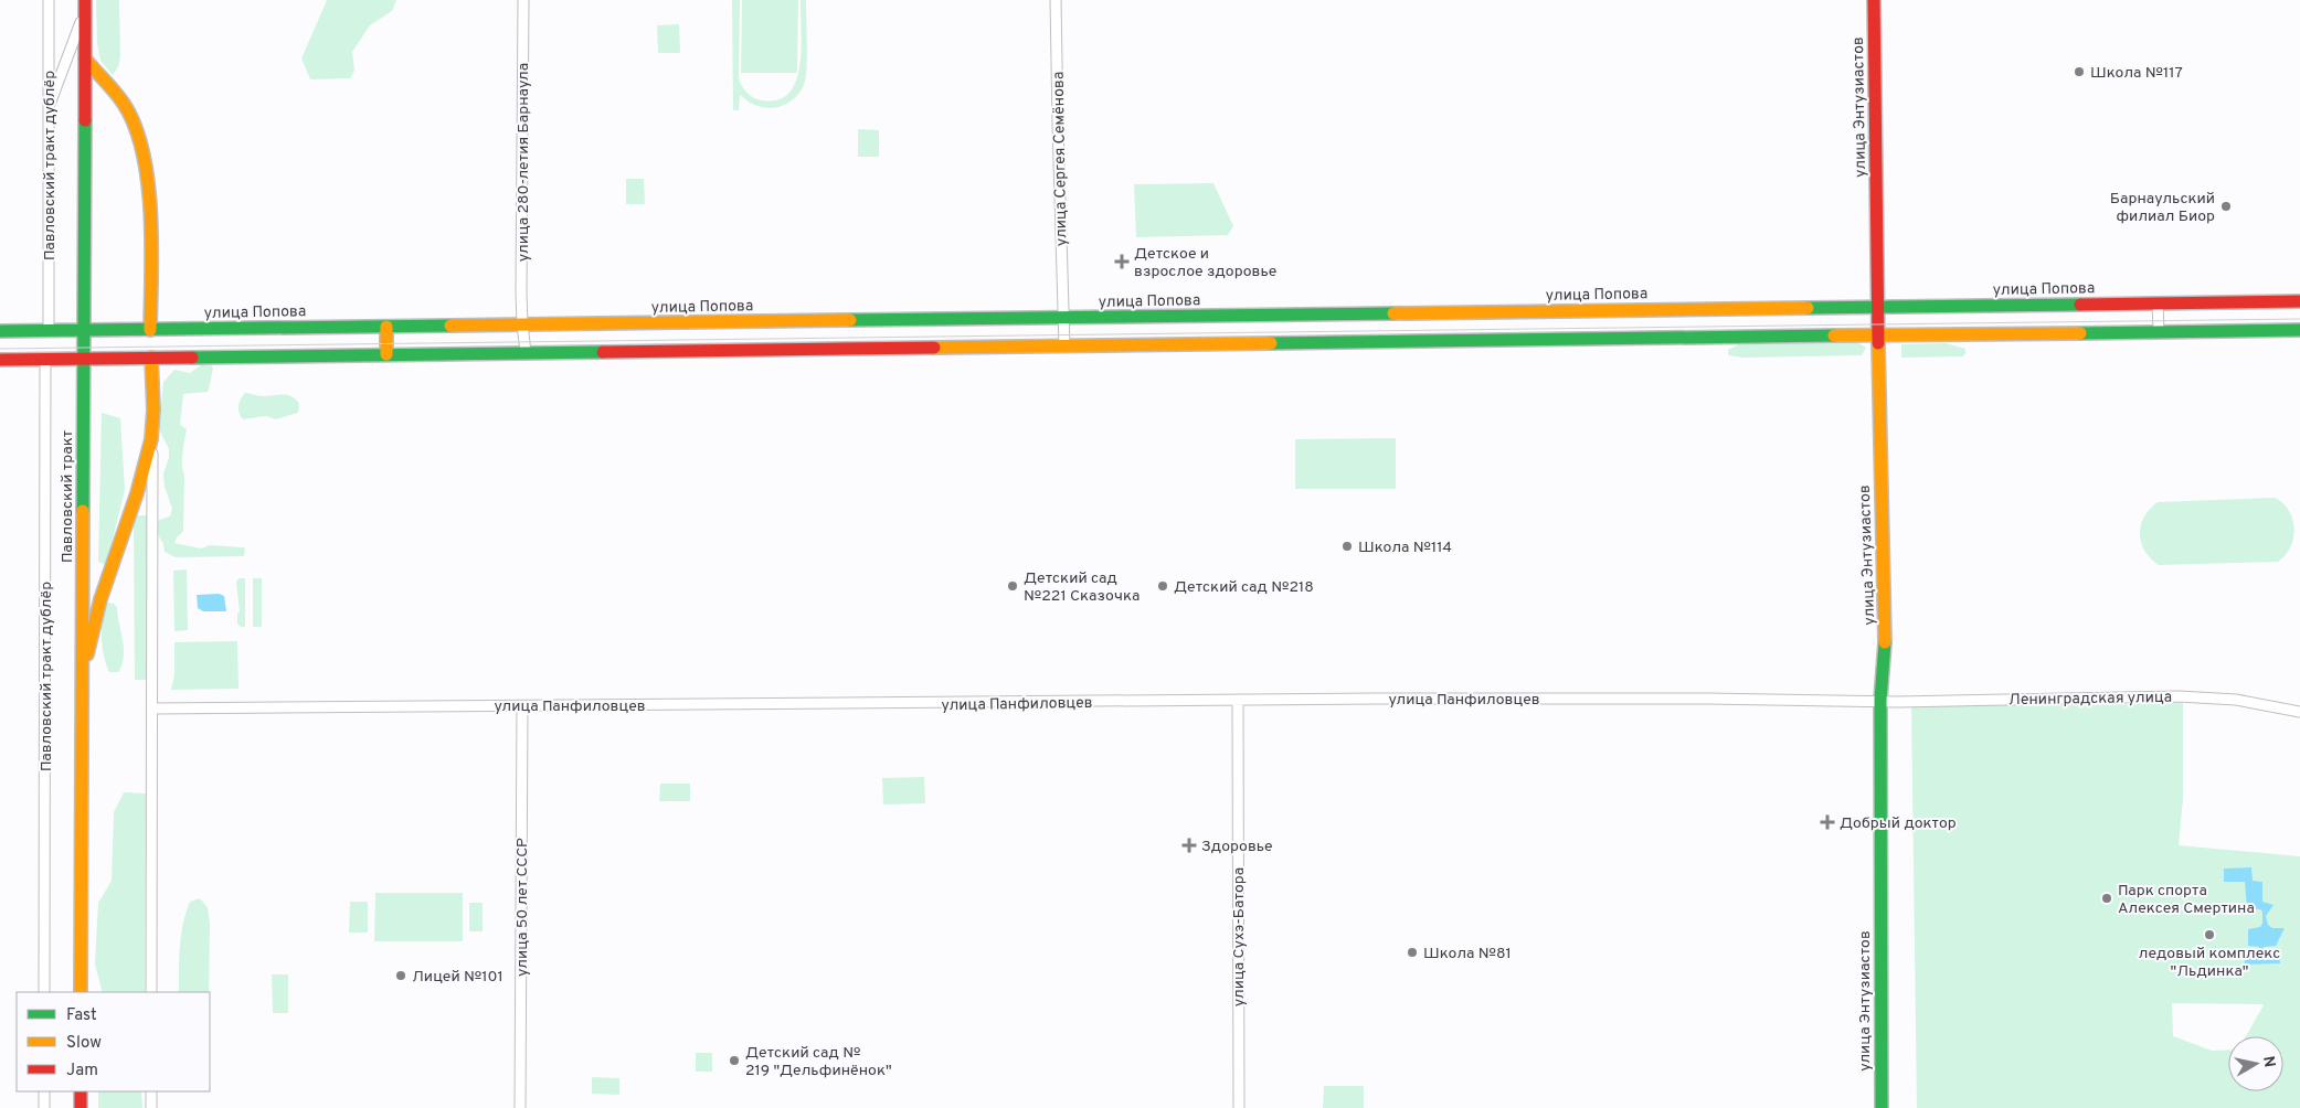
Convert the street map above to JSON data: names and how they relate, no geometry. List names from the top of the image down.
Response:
{
  "streets": {
    "main road": ["улица Энтузиастов", "улица Попова", "Павловский тракт"],
    "street": [
      "улица Сергея Семёнова",
      "улица 280-летия Барнаула",
      "Павловский тракт дублёр",
      "Ленинградская улица",
      "улица Панфиловцев",
      "улица 50 лет СССР",
      "улица Сухэ-Батора"
    ]
  },
  "crossings": [
    ["улица Энтузиастов", "улица Попова"],
    ["улица Энтузиастов", "Ленинградская улица"],
    ["улица Энтузиастов", "улица Панфиловцев"],
    ["улица Сергея Семёнова", "улица Попова"],
    ["улица 280-летия Барнаула", "улица Попова"],
    ["Павловский тракт дублёр", "улица Попова"],
    ["улица Попова", "Павловский тракт"],
    ["Ленинградская улица", "улица Панфиловцев"],
    ["улица Панфиловцев", "улица 50 лет СССР"],
    ["улица Панфиловцев", "улица Сухэ-Батора"]
  ],
  "places": {
    "other": [
      "Школа №117",
      "Барнаульский филиал Биор",
      "Школа №114",
      "Детский сад №221 Сказочка",
      "Детский сад №218",
      "Парк спорта Алексея Смертина",
      "ледовый комплекс \"Льдинка\"",
      "Школа №81",
      "Лицей №101",
      "Детский сад № 219 \"Дельфинёнок\""
    ],
    "health": ["Детское и взрослое здоровье", "Добрый доктор", "Здоровье"]
  },
  "legend": ["Fast", "Slow", "Jam"],
  "north": "right"
}
